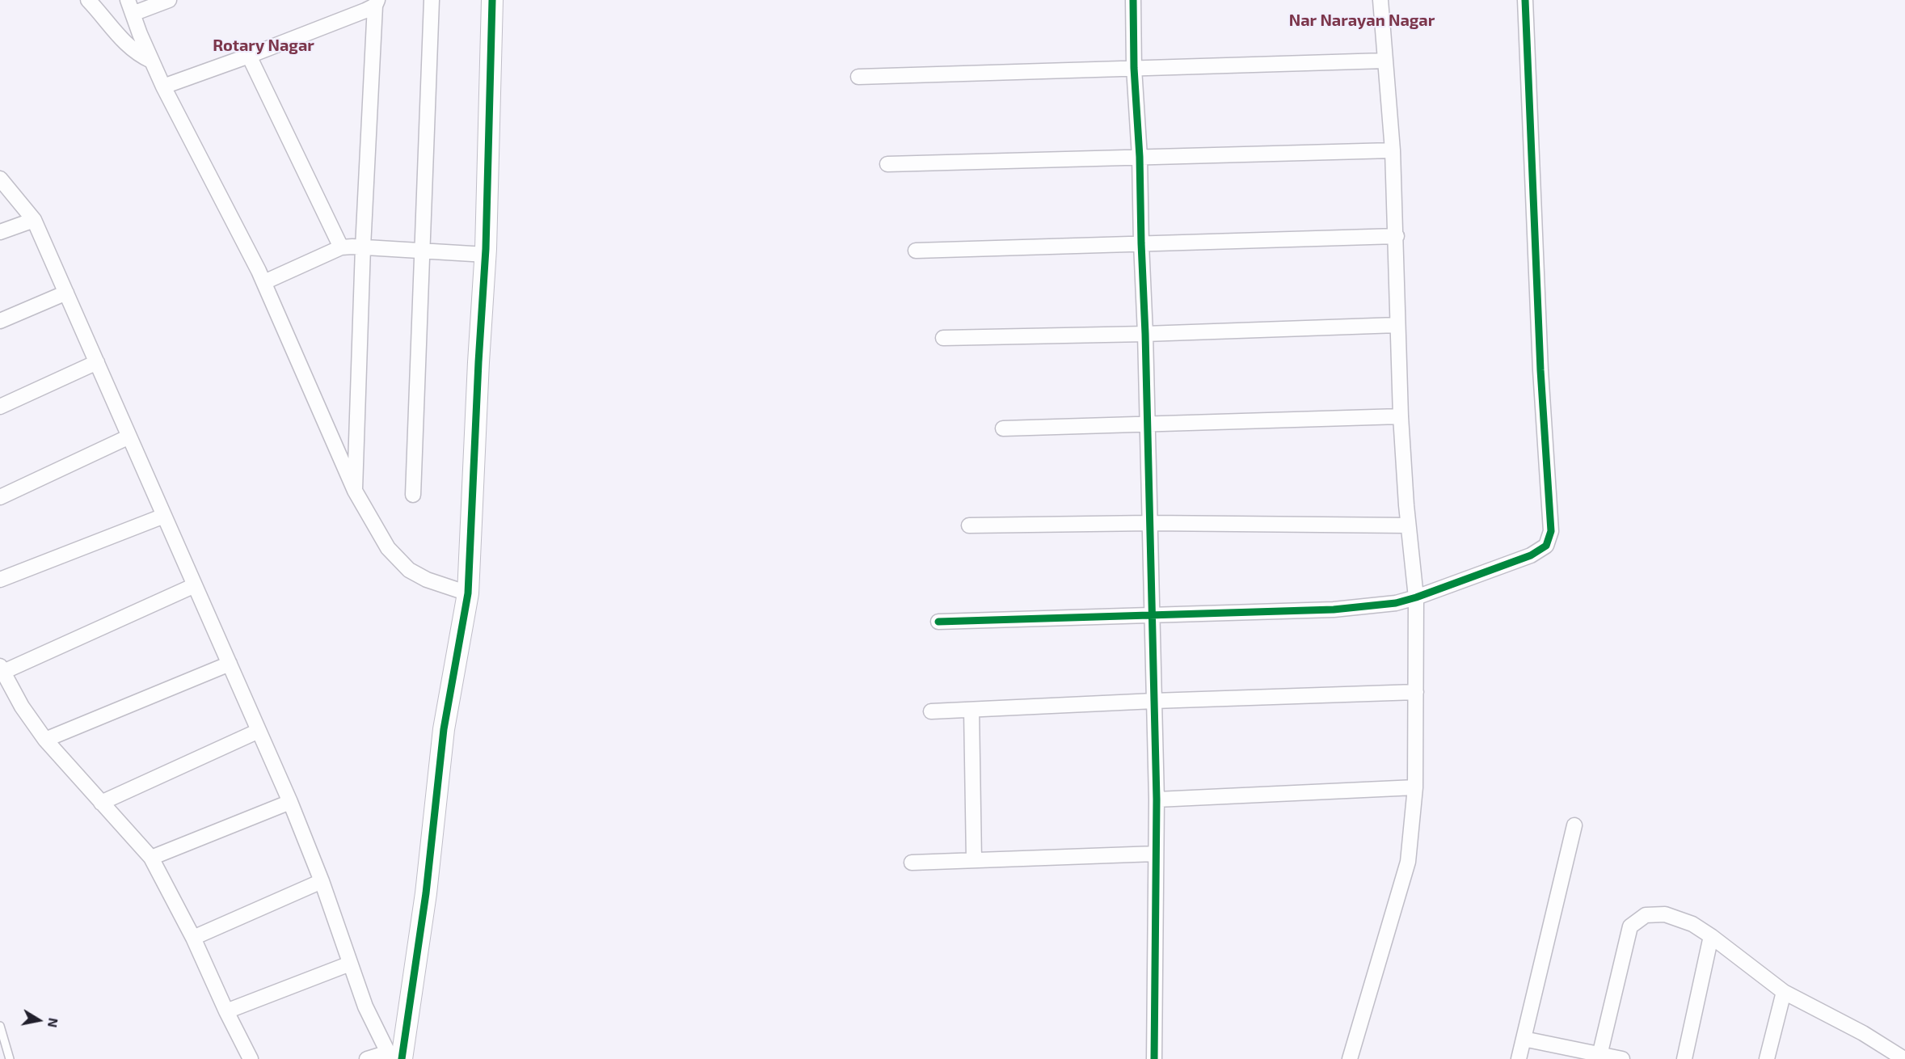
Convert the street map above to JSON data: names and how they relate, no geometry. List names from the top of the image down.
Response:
{
  "districts": ["Nar Narayan Nagar", "Rotary Nagar"],
  "north": "right"
}
